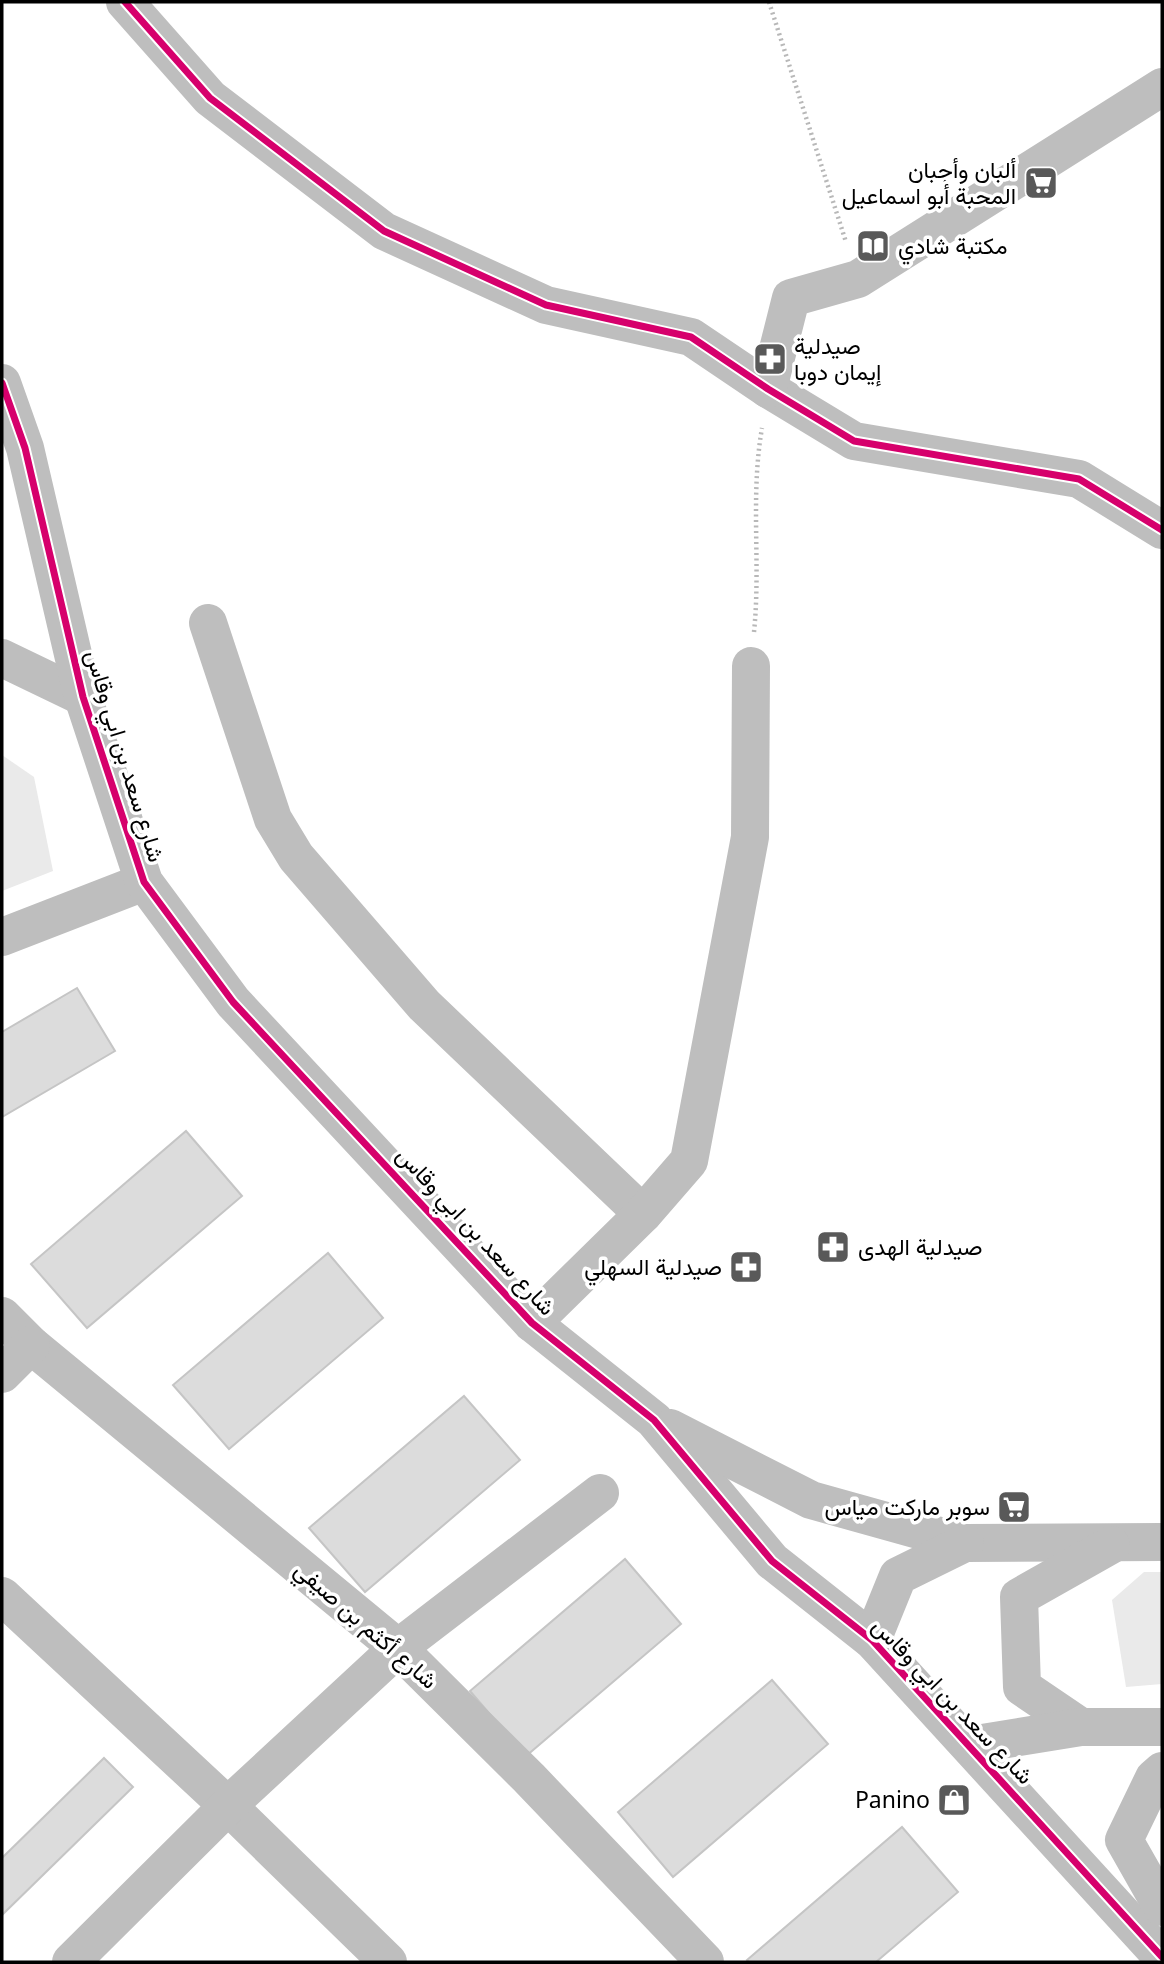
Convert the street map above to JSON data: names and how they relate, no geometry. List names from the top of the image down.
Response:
{
  "streets": {
    "street": ["شارع سعد بن ابي وقاس", "شارع أكثم بن صيفي"]
  },
  "places": {
    "supermarket": ["ألبان وأجبان المحبة أبو اسماعيل", "سوبر ماركت مياس"],
    "library": ["مكتبة شادي"],
    "pharmacy": ["صيدلية إيمان دوبا", "صيدلية الهدى", "صيدلية السهلي"],
    "shop": ["Panino"]
  }
}
